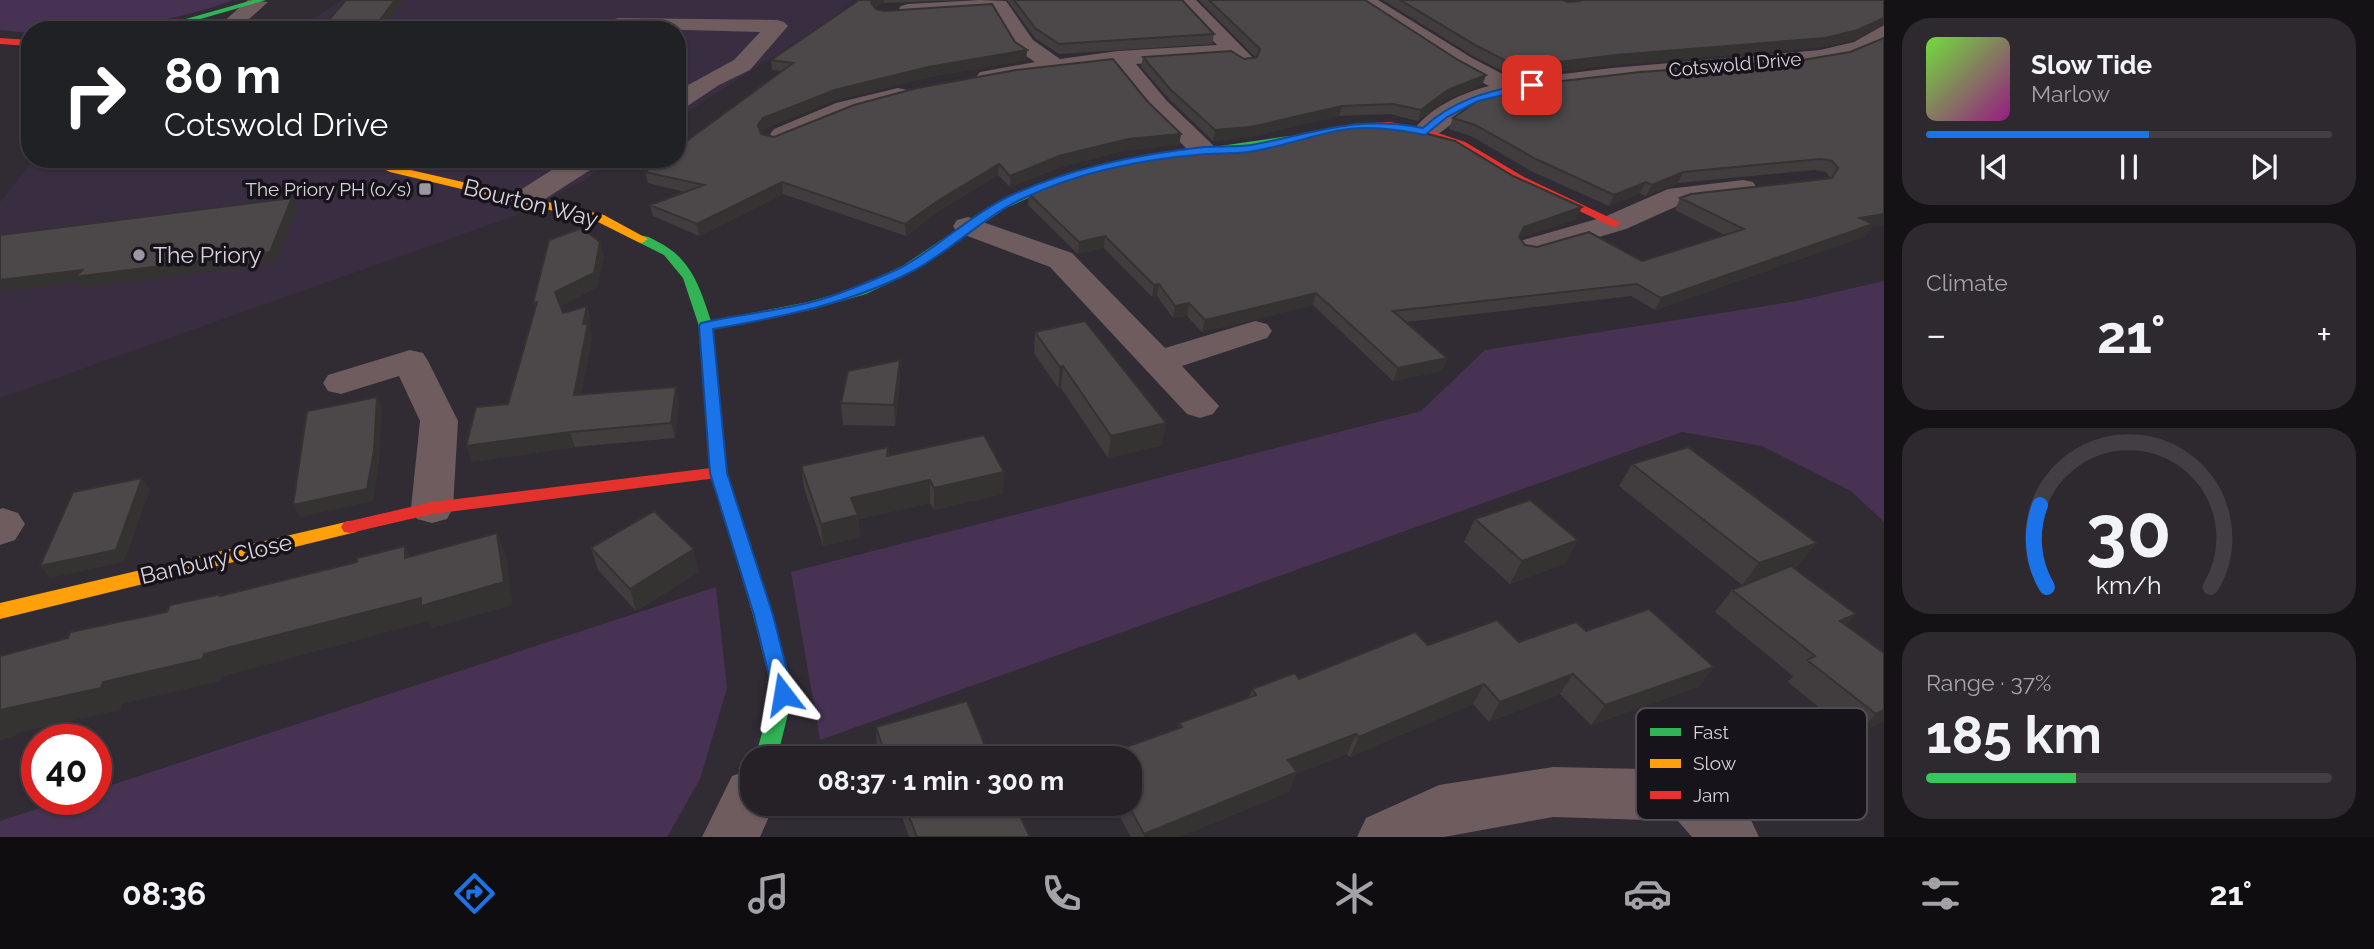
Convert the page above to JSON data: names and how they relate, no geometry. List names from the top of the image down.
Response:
{
  "streets": {
    "main road": ["Bourton Way", "Banbury Close"],
    "street": ["Cotswold Drive"]
  },
  "crossings": [
    ["Bourton Way", "Banbury Close"]
  ],
  "places": {
    "transit": ["The Priory PH (o/s)"],
    "other": ["The Priory"]
  },
  "legend": ["Fast", "Slow", "Jam"],
  "page": {
    "turn": ["80 m", "Cotswold Drive"],
    "song": ["Slow Tide", "Marlow"],
    "tile": [
      "Climate",
      ["Range · 37%", "185 km"]
    ],
    "heat": ["−", "21°", "+"],
    "limit": "40",
    "trip": "08:37 · 1 min · 300 m",
    "tabs": ["08:36", "21°"],
    "gauge": ["30", "km/h"]
  }
}
